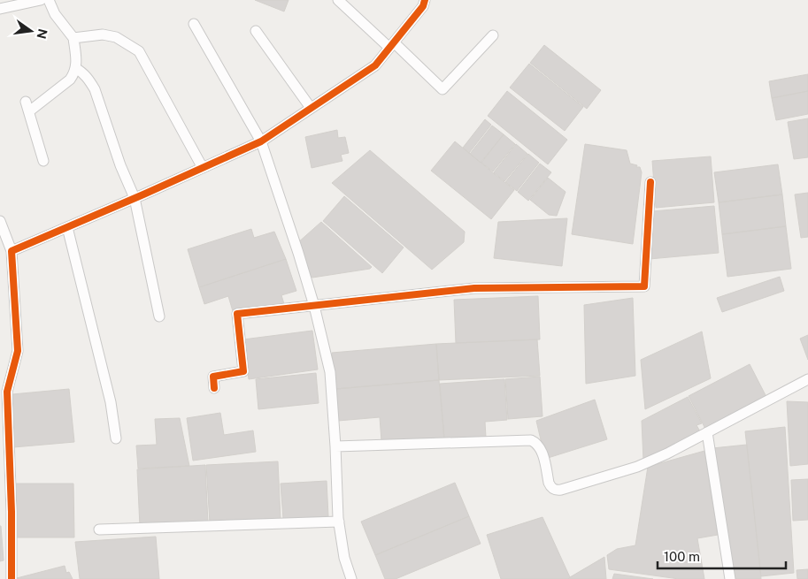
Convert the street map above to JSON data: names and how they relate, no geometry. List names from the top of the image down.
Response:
{
  "scale_bar": "100 m",
  "north": "right"
}
